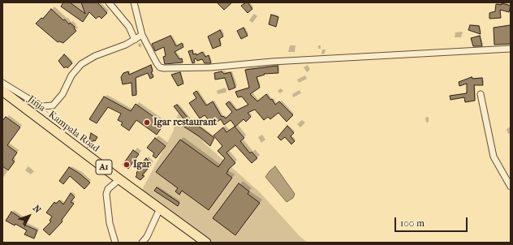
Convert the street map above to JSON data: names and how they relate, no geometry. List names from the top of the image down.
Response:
{
  "streets": {
    "highway": ["Jinja - Kampala Road", "A1"]
  },
  "places": ["Igar restaurant", "Igar"],
  "scale_bar": "100 m",
  "north": "top right"
}
